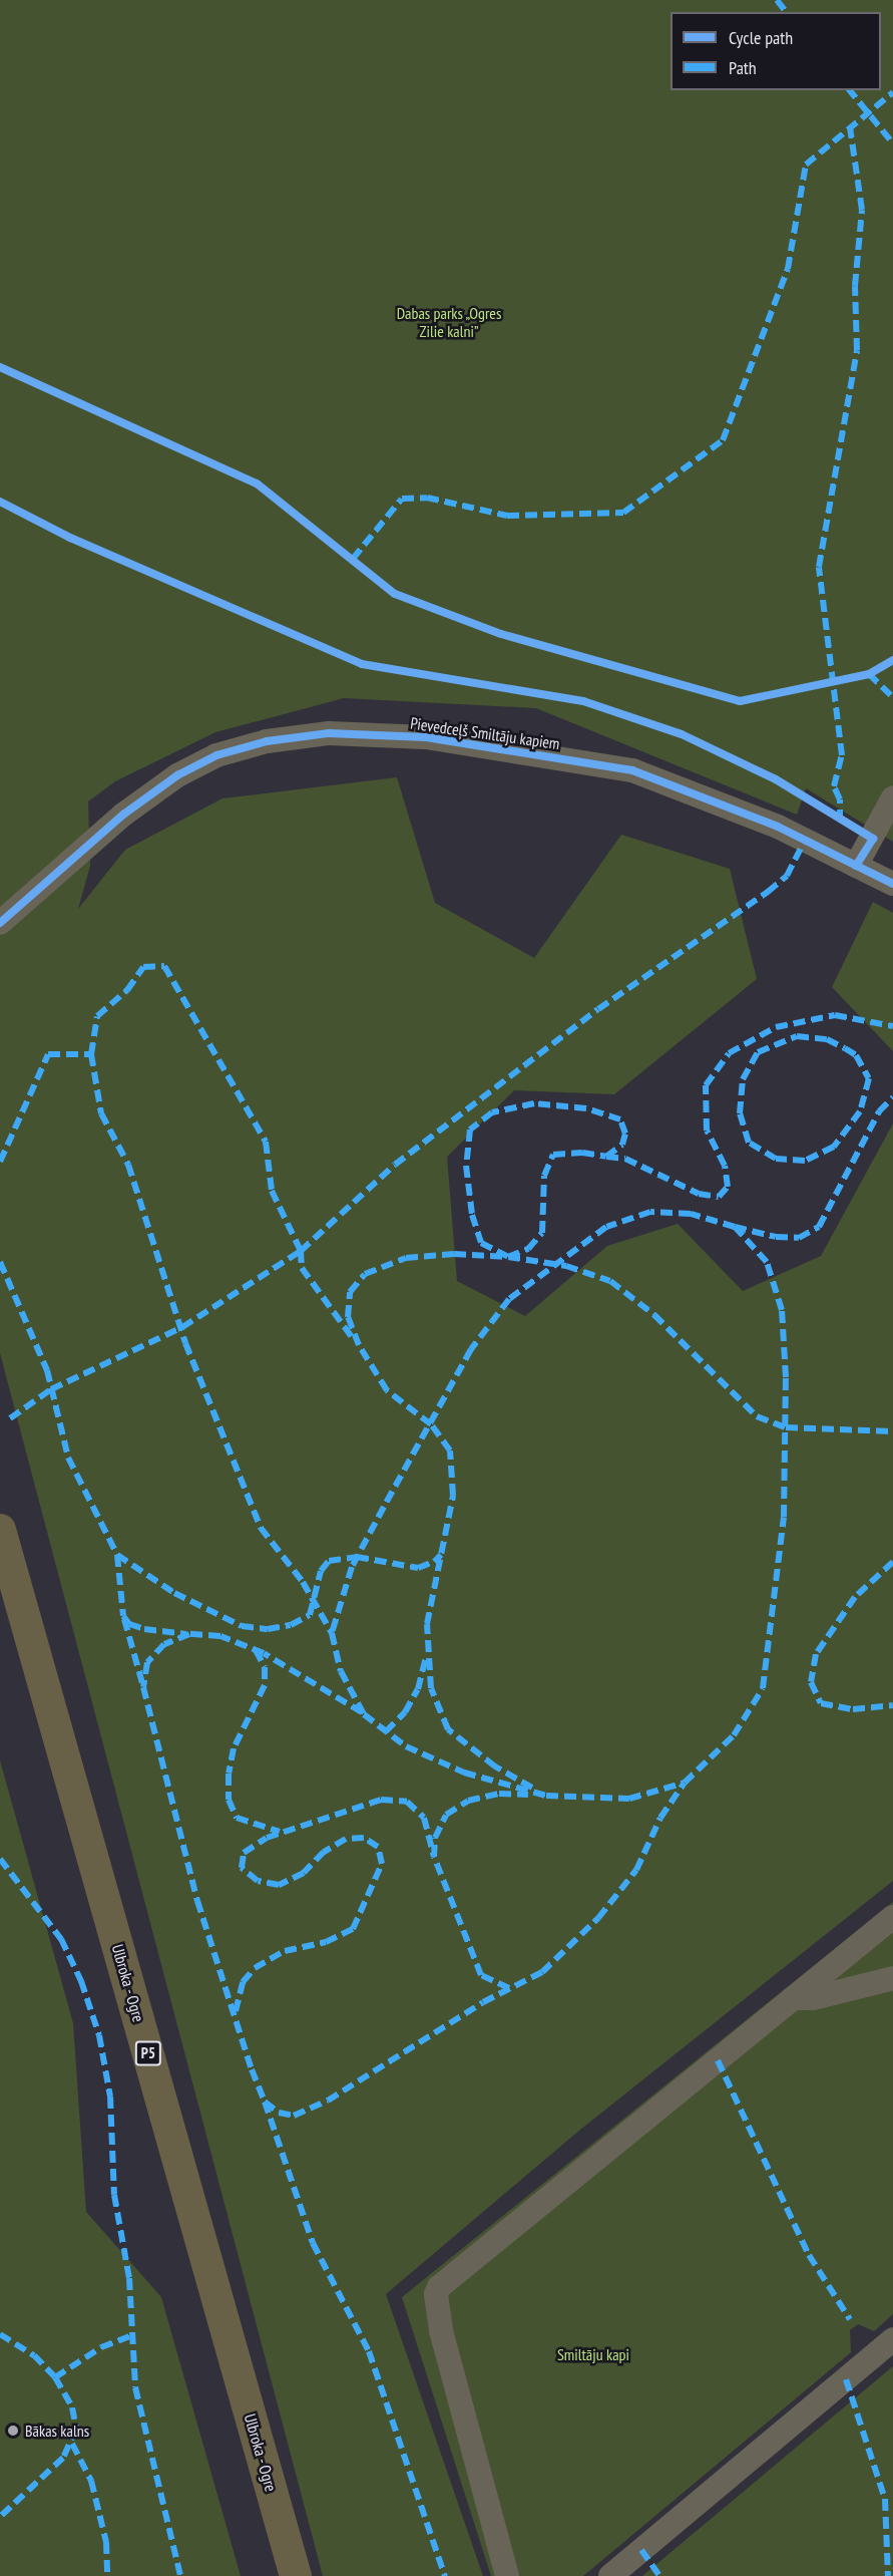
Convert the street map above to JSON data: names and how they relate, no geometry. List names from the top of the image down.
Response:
{
  "streets": {
    "main road": ["Ulbroka - Ogre", "P5"],
    "street": ["Pievedceļš Smiltāju kapiem"]
  },
  "parks": ["Dabas parks „Ogres Zilie kalni”", "Smiltāju kapi"],
  "places": ["Bākas kalns"],
  "legend": ["Cycle path", "Path"]
}
